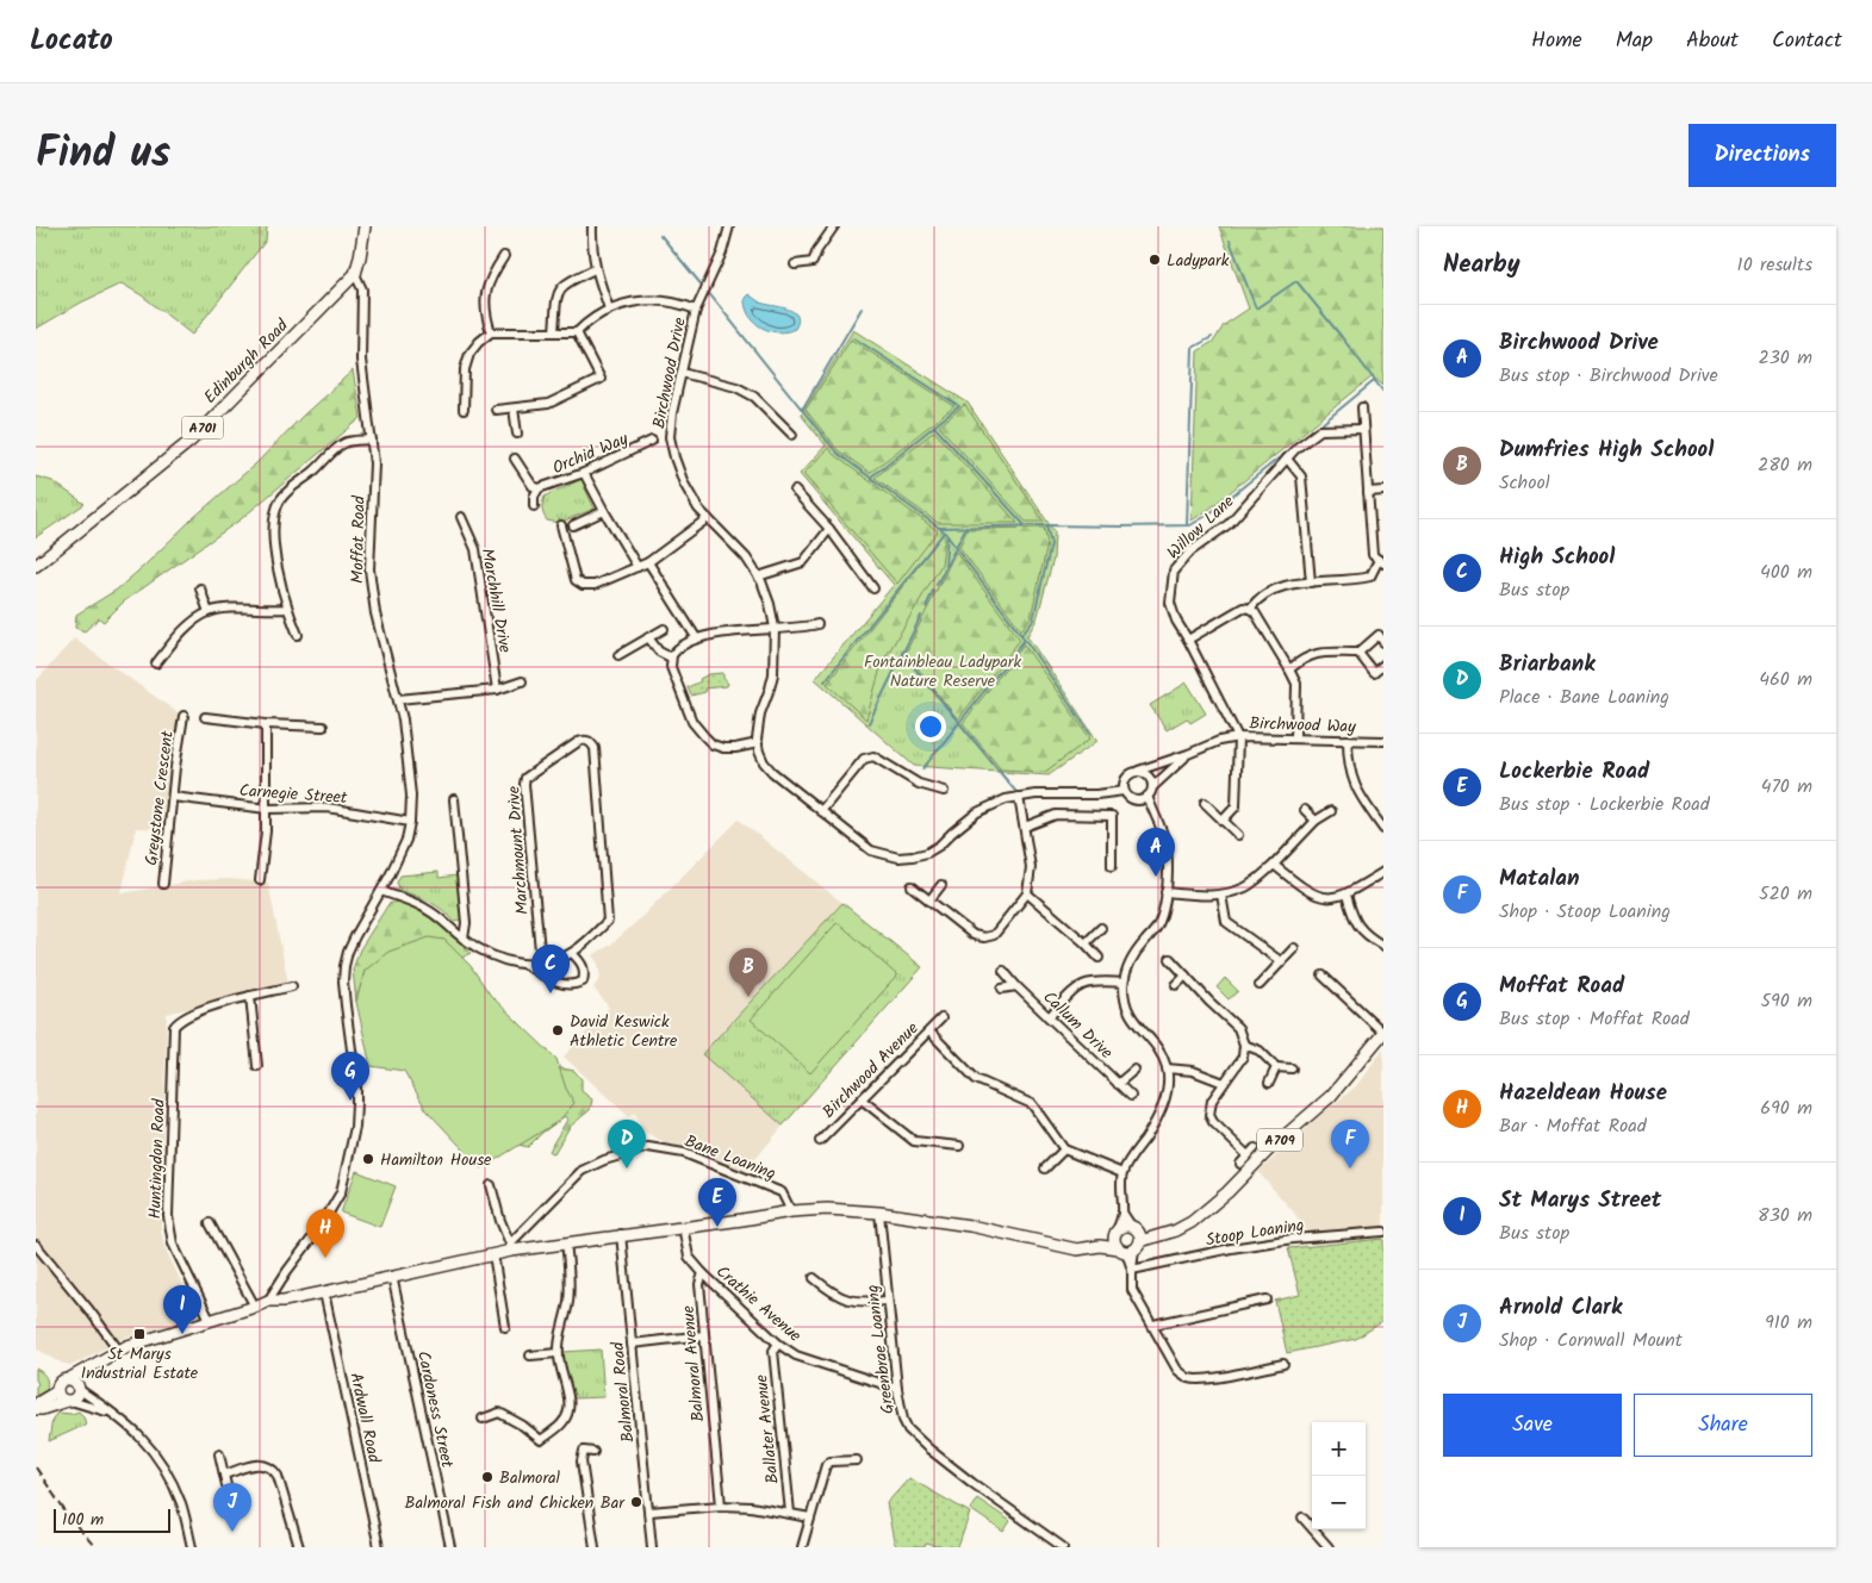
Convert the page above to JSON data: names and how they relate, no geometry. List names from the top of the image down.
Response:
{
  "streets": {
    "main road": ["Edinburgh Road", "A701", "A709"],
    "street": [
      "Birchwood Drive",
      "Orchid Way",
      "Willow Lane",
      "Moffat Road",
      "Marchhill Drive",
      "Birchwood Way",
      "Carnegie Street",
      "Greystone Crescent",
      "Marchmount Drive",
      "Callum Drive",
      "Birchwood Avenue",
      "Bane Loaning",
      "Huntingdon Road",
      "Stoop Loaning",
      "Crathie Avenue",
      "Greenbrae Loaning",
      "Balmoral Avenue",
      "Balmoral Road",
      "Cardoness Street",
      "Ardwall Road",
      "Ballater Avenue"
    ]
  },
  "crossings": [
    ["Edinburgh Road", "Moffat Road"],
    ["Birchwood Drive", "Birchwood Way"],
    ["Willow Lane", "Birchwood Way"],
    ["Moffat Road", "Carnegie Street"],
    ["Moffat Road", "A709"],
    ["Carnegie Street", "Greystone Crescent"],
    ["A709", "Bane Loaning"],
    ["A709", "Huntingdon Road"],
    ["A709", "Greenbrae Loaning"],
    ["A709", "Balmoral Road"],
    ["A709", "Cardoness Street"],
    ["A709", "Ardwall Road"],
    ["Crathie Avenue", "Greenbrae Loaning"],
    ["Crathie Avenue", "Balmoral Avenue"],
    ["Crathie Avenue", "Ballater Avenue"]
  ],
  "parks": ["Fontainbleau Ladypark Nature Reserve"],
  "places": {
    "other": [
      "Ladypark",
      "David Keswick Athletic Centre",
      "Hamilton House",
      "Balmoral",
      "Balmoral Fish and Chicken Bar"
    ],
    "transit": ["St Marys Industrial Estate"]
  },
  "scale_bar": "100 m",
  "page": {
    "header": "Locato",
    "nav": [
      "Home",
      "Map",
      "About",
      "Contact"
    ],
    "title": "Find us",
    "buttons": [
      "Directions",
      ["Save", "Share"]
    ],
    "heading": ["Nearby", "10 results"],
    "list": [
      {
        "mark": "A",
        "name": "Birchwood Drive",
        "note": "Bus stop · Birchwood Drive",
        "value": "230 m"
      },
      {
        "mark": "B",
        "name": "Dumfries High School",
        "note": "School",
        "value": "280 m"
      },
      {
        "mark": "C",
        "name": "High School",
        "note": "Bus stop",
        "value": "400 m"
      },
      {
        "mark": "D",
        "name": "Briarbank",
        "note": "Place · Bane Loaning",
        "value": "460 m"
      },
      {
        "mark": "E",
        "name": "Lockerbie Road",
        "note": "Bus stop · Lockerbie Road",
        "value": "470 m"
      },
      {
        "mark": "F",
        "name": "Matalan",
        "note": "Shop · Stoop Loaning",
        "value": "520 m"
      },
      {
        "mark": "G",
        "name": "Moffat Road",
        "note": "Bus stop · Moffat Road",
        "value": "590 m"
      },
      {
        "mark": "H",
        "name": "Hazeldean House",
        "note": "Bar · Moffat Road",
        "value": "690 m"
      },
      {
        "mark": "I",
        "name": "St Marys Street",
        "note": "Bus stop",
        "value": "830 m"
      },
      {
        "mark": "J",
        "name": "Arnold Clark",
        "note": "Shop · Cornwall Mount",
        "value": "910 m"
      }
    ],
    "pins": [
      "A",
      "C",
      "B",
      "G",
      "D",
      "F",
      "E",
      "H",
      "I",
      "J"
    ],
    "map_buttons": ["+", "−"],
    "scale": "100 m"
  }
}
